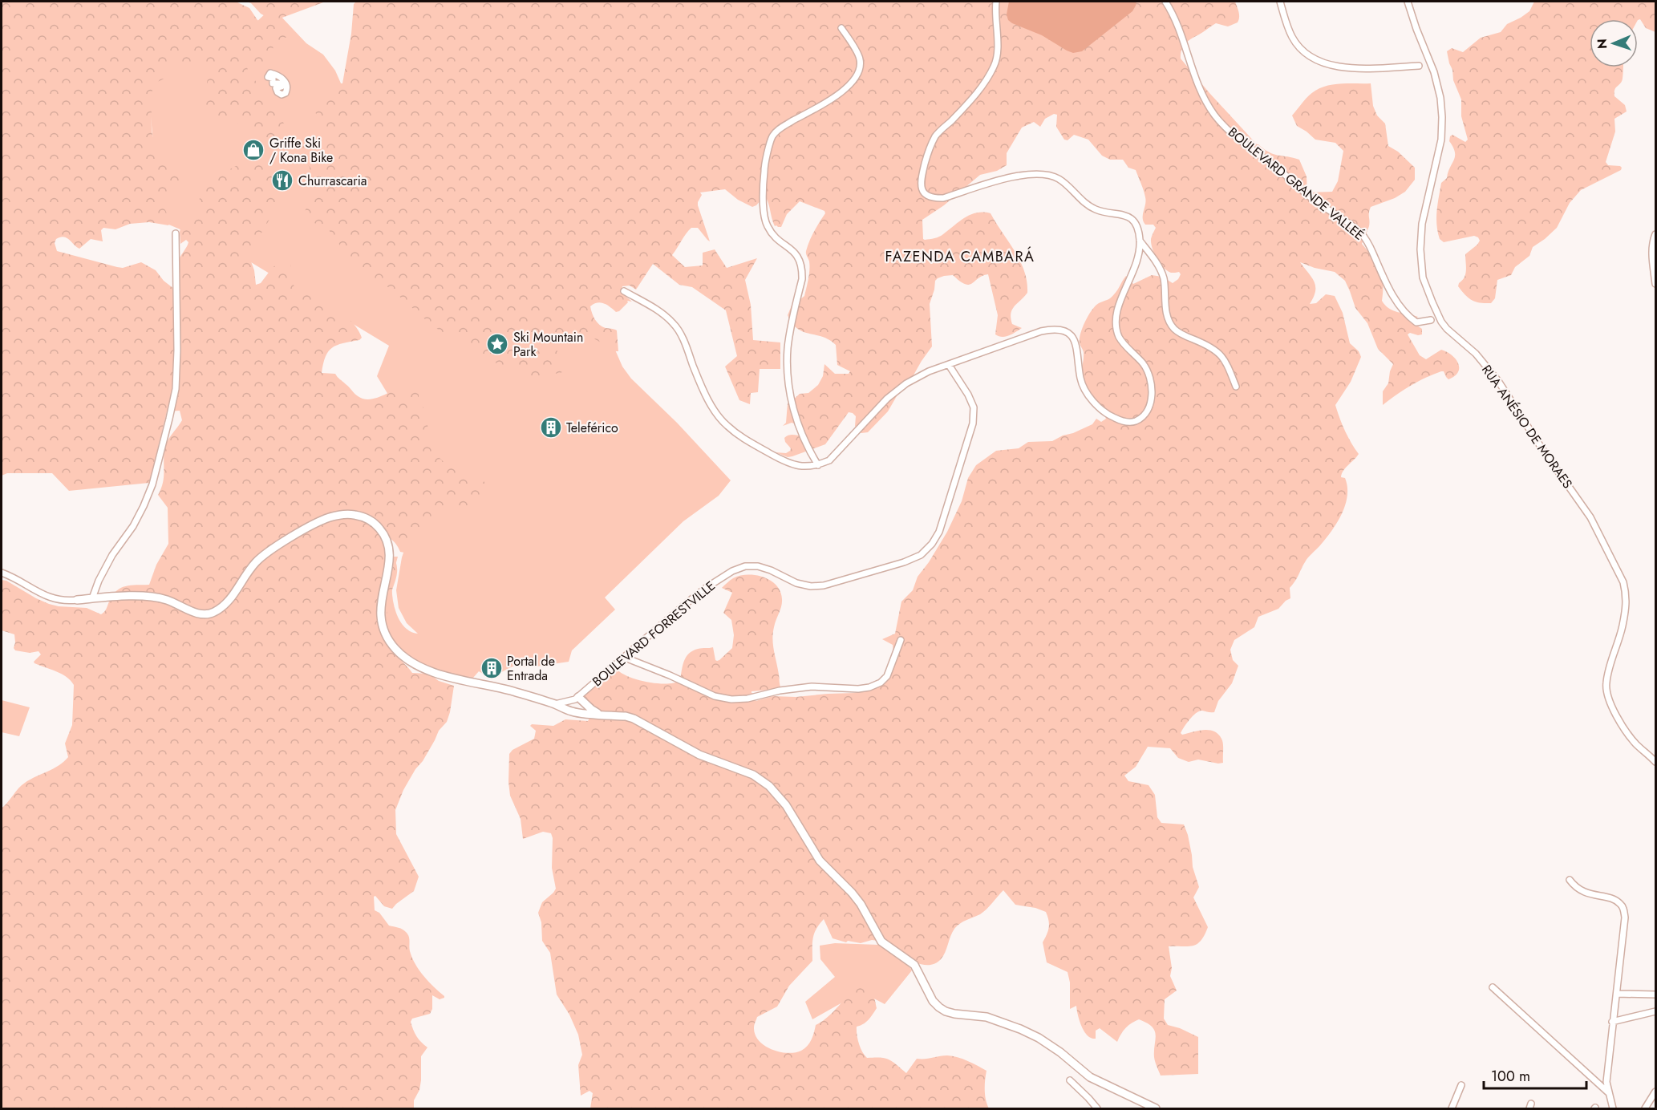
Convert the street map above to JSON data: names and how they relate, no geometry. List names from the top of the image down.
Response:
{
  "streets": {
    "street": ["BOULEVARD GRANDE VALLEÉ", "RUA ANÉSIO DE MORAES", "BOULEVARD FORRESTVILLE"]
  },
  "districts": ["FAZENDA CAMBARÁ"],
  "places": {
    "shop": ["Griffe Ski / Kona Bike"],
    "restaurant": ["Churrascaria"],
    "place": ["Ski Mountain Park"],
    "building": ["Teleférico", "Portal de Entrada"]
  },
  "scale_bar": "100 m",
  "north": "left"
}
